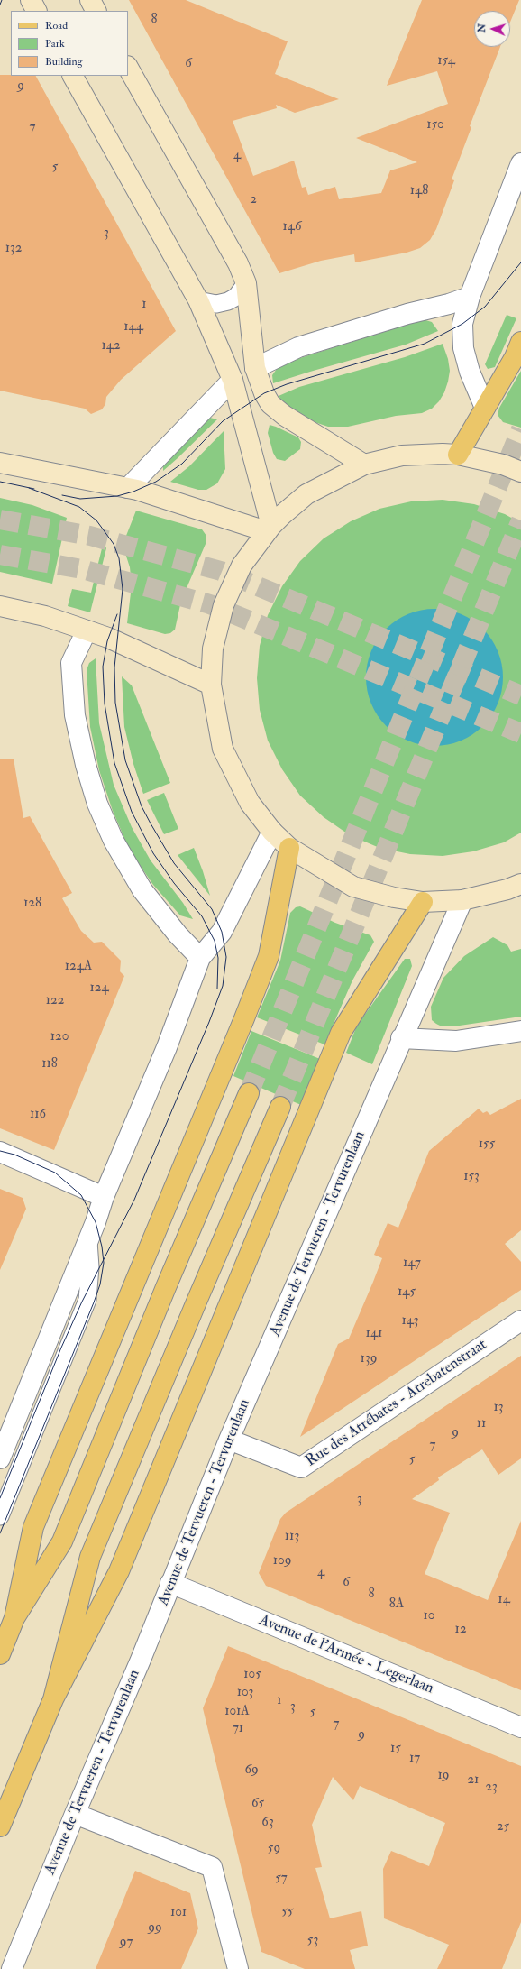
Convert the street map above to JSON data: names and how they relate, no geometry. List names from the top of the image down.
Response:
{
  "streets": {
    "street": ["Avenue de Tervueren - Tervurenlaan", "Rue des Atrébates - Atrebatenstraat", "Avenue de l'Armée - Legerlaan"]
  },
  "crossings": [
    ["Avenue de Tervueren - Tervurenlaan", "Rue des Atrébates - Atrebatenstraat"],
    ["Avenue de Tervueren - Tervurenlaan", "Avenue de l'Armée - Legerlaan"]
  ],
  "house_numbers": [
    "8",
    "154",
    "6",
    "9",
    "150",
    "7",
    "4",
    "5",
    "148",
    "2",
    "146",
    "3",
    "132",
    "1",
    "144",
    "142",
    "128",
    "124A",
    "124",
    "122",
    "120",
    "118",
    "116",
    "155",
    "153",
    "147",
    "145",
    "143",
    "141",
    "139",
    "13",
    "11",
    "9",
    "7",
    "5",
    "3",
    "113",
    "109",
    "4",
    "6",
    "8",
    "14",
    "8A",
    "10",
    "12",
    "105",
    "103",
    "1",
    "3",
    "101A",
    "5",
    "7",
    "71",
    "9",
    "15",
    "17",
    "69",
    "19",
    "21",
    "23",
    "65",
    "63",
    "25",
    "59",
    "57",
    "55",
    "101",
    "99",
    "53",
    "97"
  ],
  "legend": ["Road", "Park", "Building"],
  "north": "left"
}
